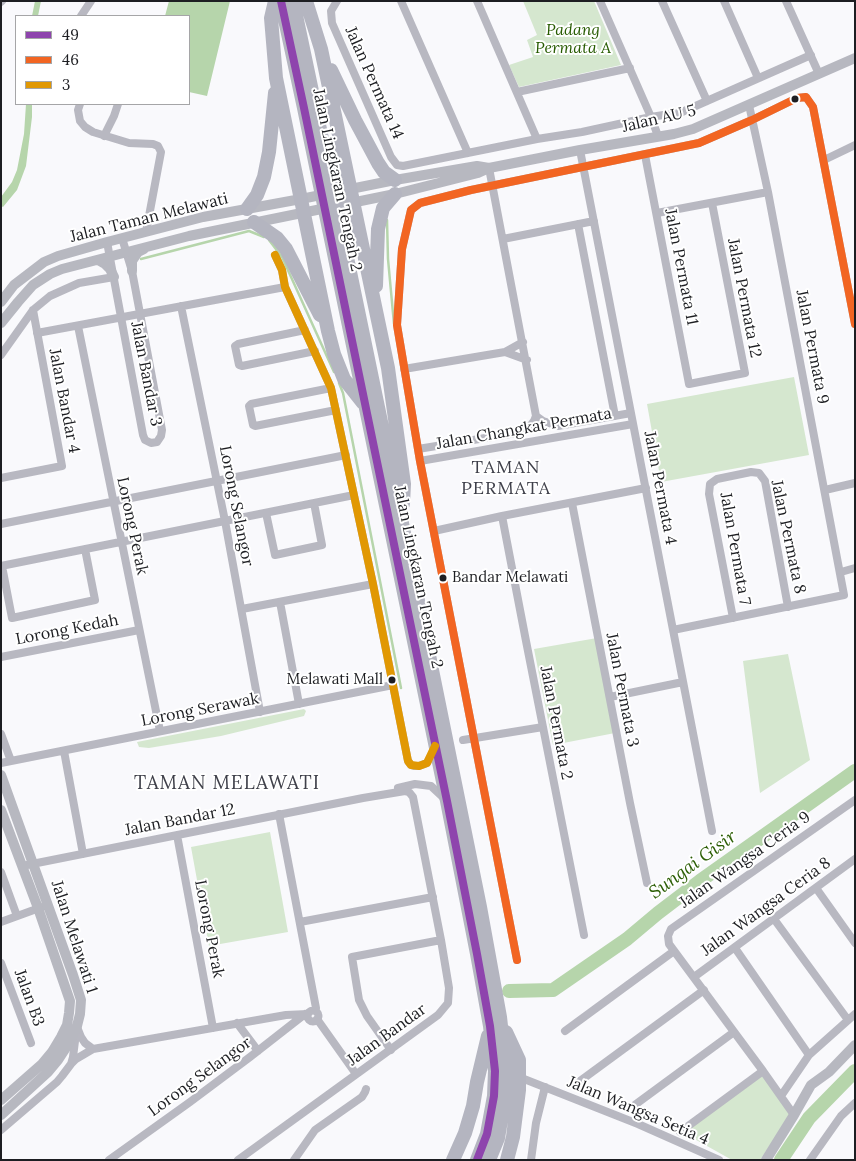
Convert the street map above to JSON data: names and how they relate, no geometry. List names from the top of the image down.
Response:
{
  "streets": {
    "highway": ["Jalan Lingkaran Tengah 2"],
    "main road": ["Jalan AU 5", "Jalan Taman Melawati", "Jalan Melawati 1"],
    "street": [
      "Jalan Permata 14",
      "Jalan Permata 11",
      "Jalan Permata 12",
      "Jalan Permata 9",
      "Jalan Bandar 3",
      "Jalan Bandar 4",
      "Jalan Changkat Permata",
      "Jalan Permata 4",
      "Lorong Selangor",
      "Lorong Perak",
      "Jalan Permata 8",
      "Jalan Permata 7",
      "Lorong Kedah",
      "Jalan Permata 3",
      "Lorong Serawak",
      "Jalan Permata 2",
      "Jalan Bandar 12",
      "Jalan Wangsa Ceria 9",
      "Jalan Wangsa Ceria 8",
      "Jalan B3",
      "Jalan Bandar",
      "Jalan Wangsa Setia 4"
    ]
  },
  "crossings": [
    ["Jalan AU 5", "Jalan Taman Melawati"],
    ["Jalan AU 5", "Jalan Permata 9"],
    ["Jalan AU 5", "Jalan Permata 4"],
    ["Jalan Taman Melawati", "Jalan Bandar 3"],
    ["Jalan Permata 11", "Jalan Permata 12"],
    ["Jalan Permata 9", "Jalan Permata 8"],
    ["Jalan Changkat Permata", "Jalan Permata 4"],
    ["Lorong Selangor", "Lorong Perak"],
    ["Lorong Selangor", "Lorong Serawak"],
    ["Lorong Perak", "Lorong Kedah"],
    ["Lorong Perak", "Lorong Serawak"],
    ["Lorong Perak", "Jalan Bandar 12"],
    ["Jalan Permata 8", "Jalan Permata 7"],
    ["Jalan Bandar 12", "Jalan Melawati 1"]
  ],
  "districts": ["TAMAN PERMATA", "TAMAN MELAWATI"],
  "water": ["Sungai Gisir"],
  "parks": ["Padang Permata A"],
  "places": ["Bandar Melawati", "Melawati Mall"],
  "lines": ["transit line 49", "transit line 46", "transit line 3"],
  "legend": ["49", "46", "3"]
}
